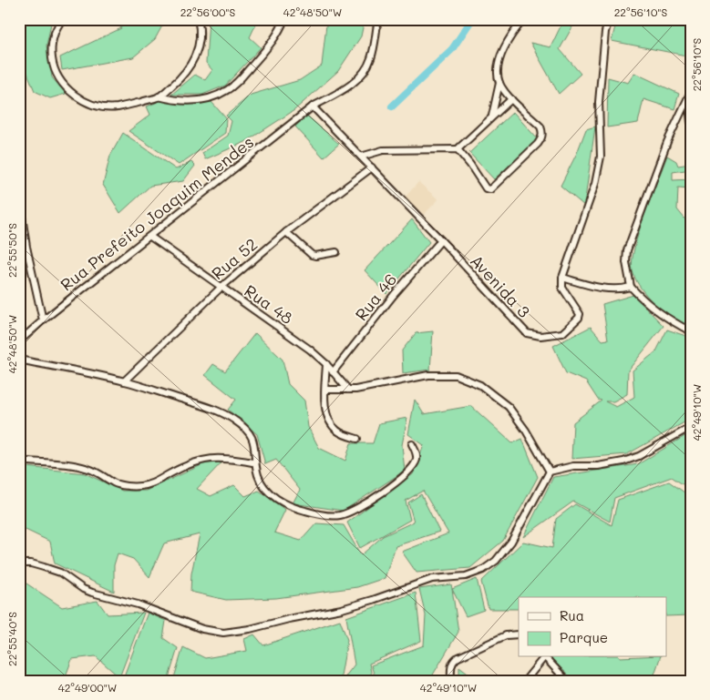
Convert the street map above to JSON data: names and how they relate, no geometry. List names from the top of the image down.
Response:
{
  "streets": {
    "street": [
      "Rua Prefeito Joaquim Mendes",
      "Rua 52",
      "Avenida 3",
      "Rua 46",
      "Rua 48"
    ]
  },
  "crossings": [
    ["Rua Prefeito Joaquim Mendes", "Avenida 3"],
    ["Rua Prefeito Joaquim Mendes", "Rua 48"],
    ["Rua 52", "Avenida 3"],
    ["Rua 52", "Rua 48"],
    ["Avenida 3", "Rua 46"],
    ["Rua 46", "Rua 48"]
  ],
  "legend": ["Rua", "Parque"],
  "coordinates": [
    "22°56'00\"S",
    "42°48'50\"W",
    "22°56'10\"S",
    "22°55'50\"S",
    "42°49'10\"W",
    "22°55'40\"S",
    "42°49'00\"W"
  ]
}
